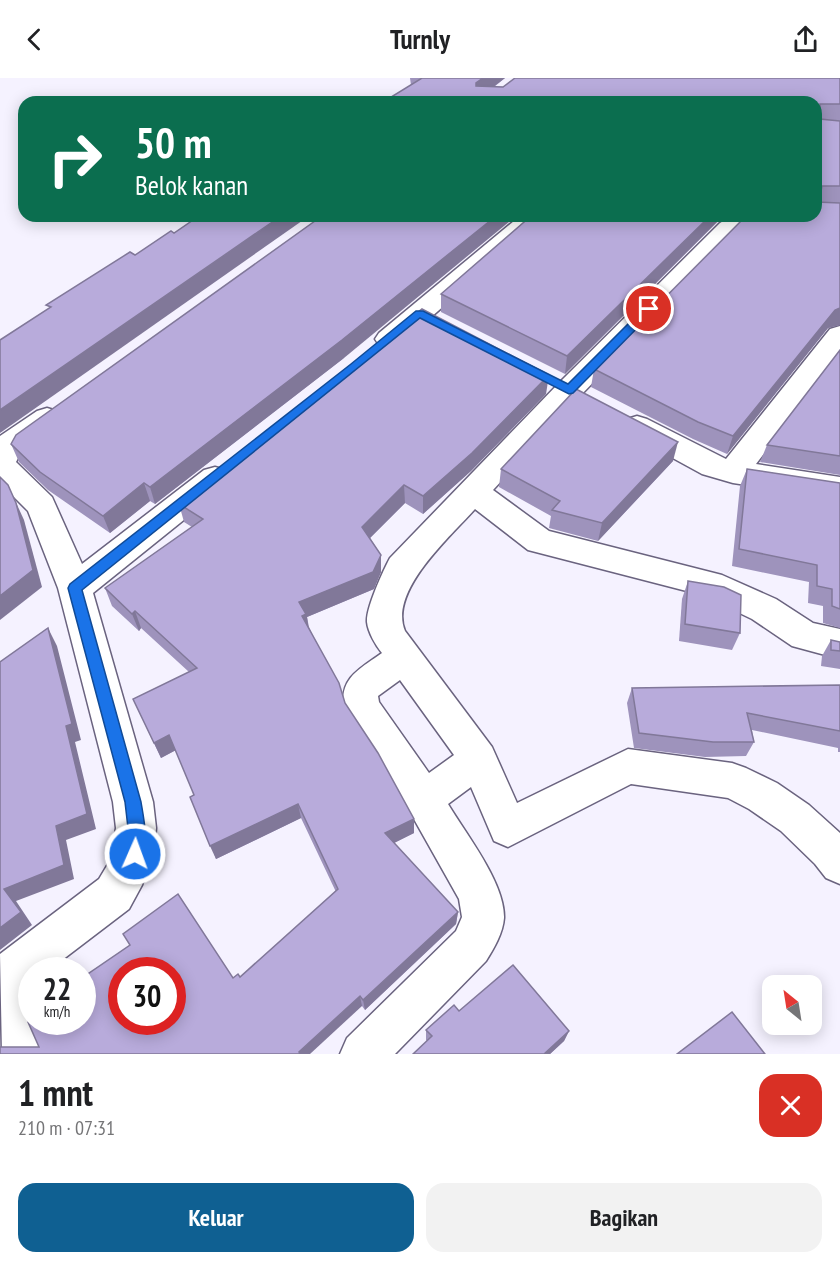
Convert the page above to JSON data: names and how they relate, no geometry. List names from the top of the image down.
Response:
{
  "north": "top left",
  "page": {
    "header": "Turnly",
    "turn": ["50 m", "Belok kanan"],
    "speed": "22 km/h",
    "limit": "30",
    "heading": ["1 mnt", "210 m · 07:31"],
    "buttons": ["Keluar", "Bagikan"]
  }
}
